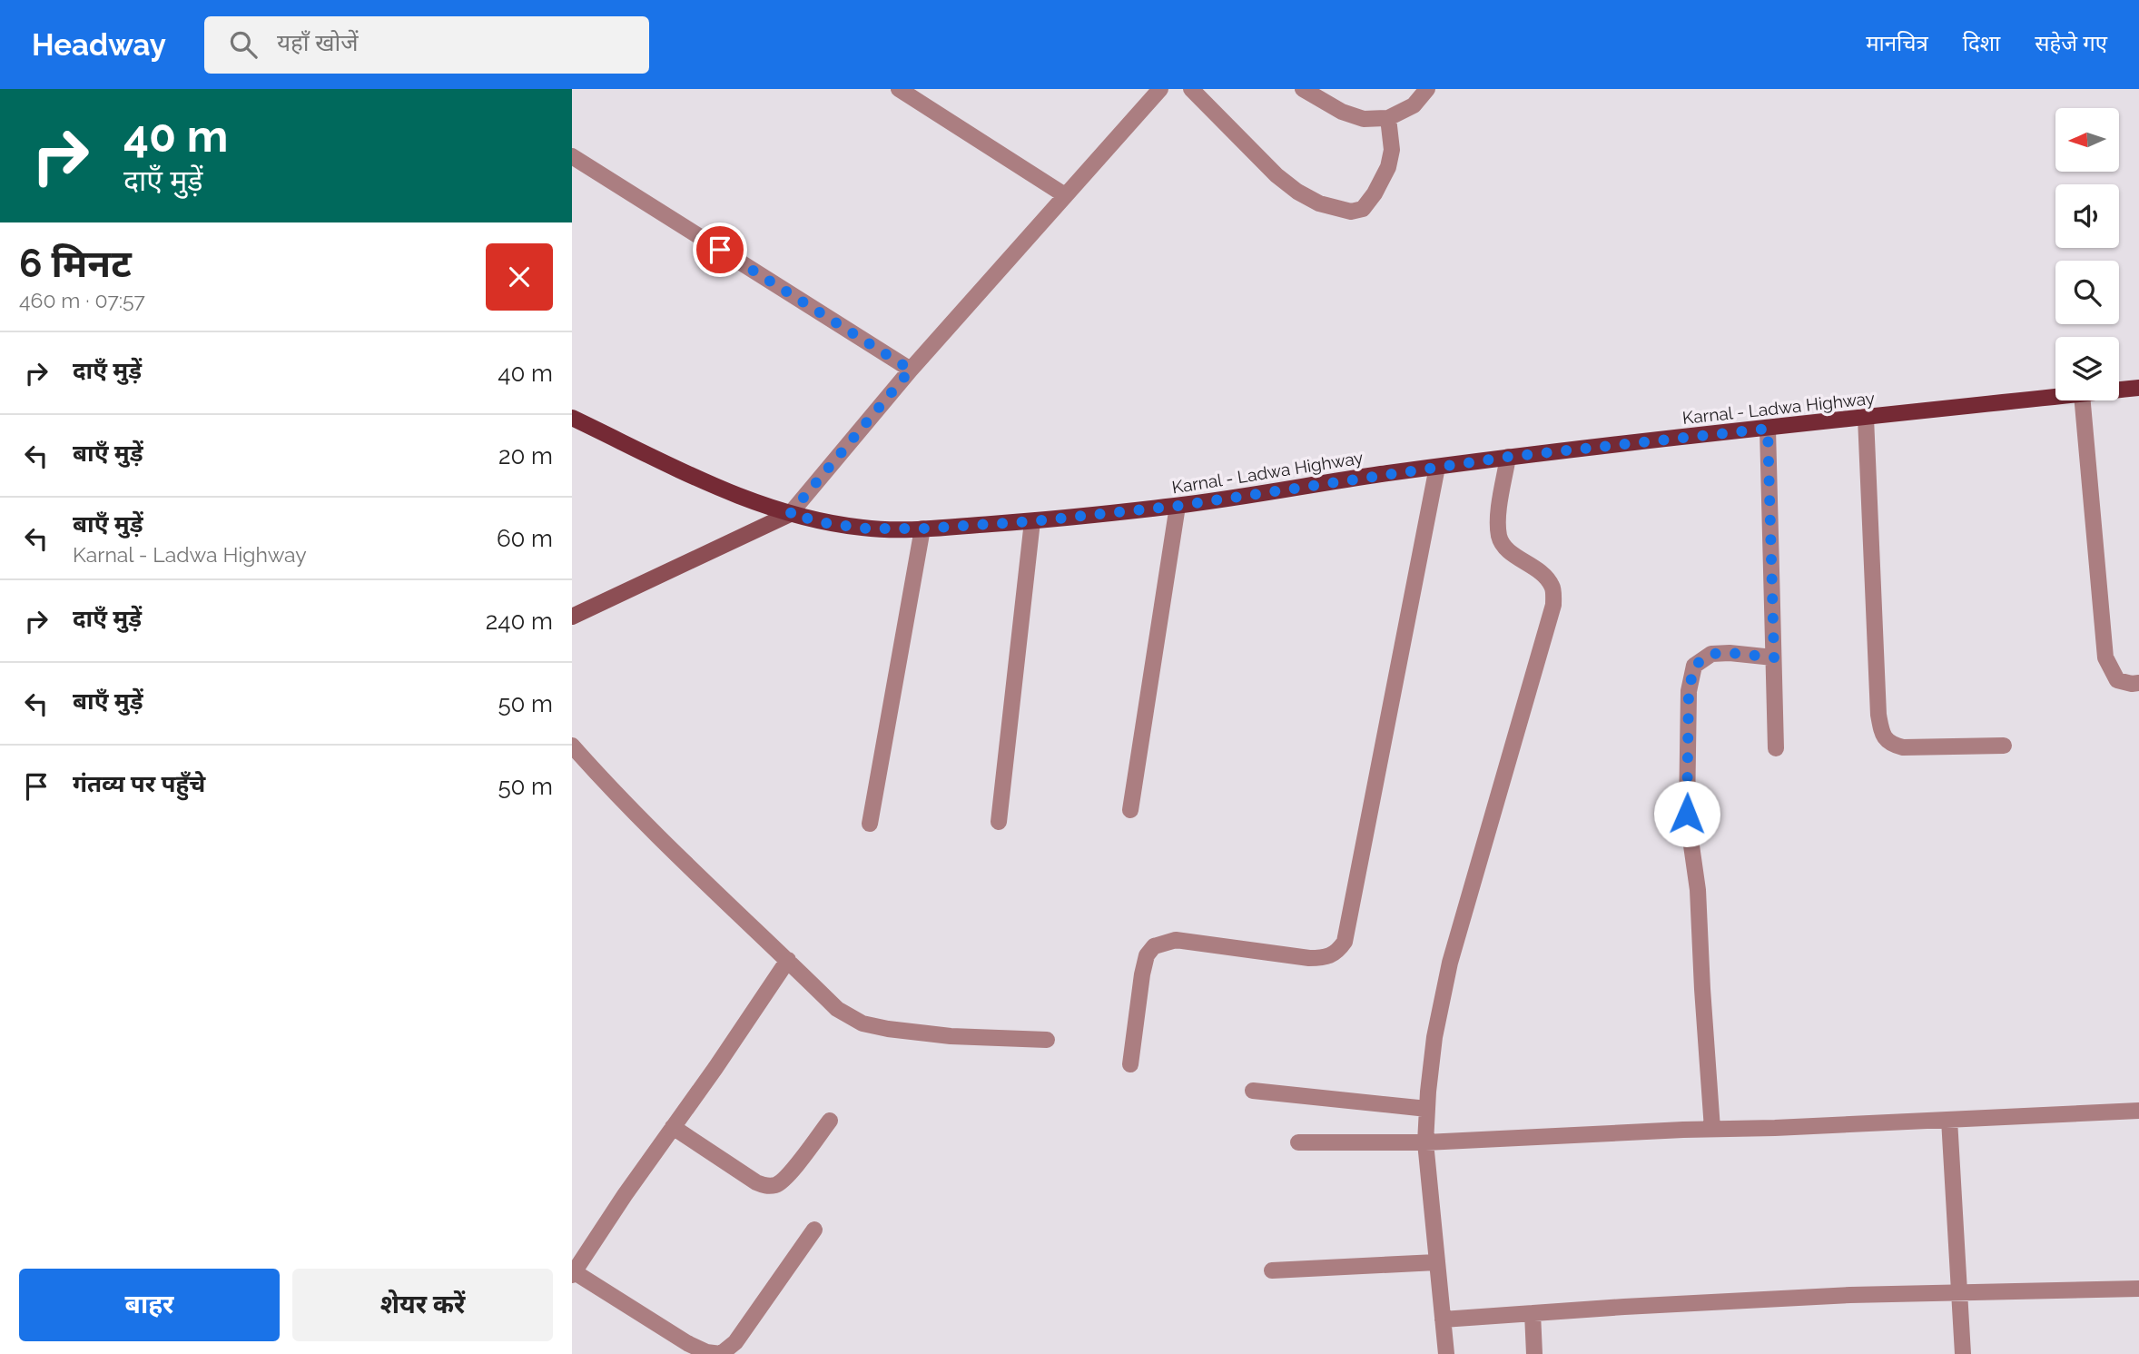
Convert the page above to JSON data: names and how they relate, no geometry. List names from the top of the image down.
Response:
{
  "streets": {
    "main road": ["Karnal - Ladwa Highway"]
  },
  "north": "left",
  "page": {
    "header": "Headway",
    "search": "यहाँ खोजें",
    "nav": ["मानचित्र", "दिशा", "सहेजे गए"],
    "turn": ["40 m", "दाएँ मुड़ें"],
    "heading": ["6 मिनट", "460 m · 07:57"],
    "list": [
      {
        "name": "दाएँ मुड़ें",
        "value": "40 m"
      },
      {
        "name": "बाएँ मुड़ें",
        "value": "20 m"
      },
      {
        "name": "बाएँ मुड़ें",
        "note": "Karnal - Ladwa Highway",
        "value": "60 m"
      },
      {
        "name": "दाएँ मुड़ें",
        "value": "240 m"
      },
      {
        "name": "बाएँ मुड़ें",
        "value": "50 m"
      },
      {
        "name": "गंतव्य पर पहुँचे",
        "value": "50 m"
      }
    ],
    "buttons": ["बाहर", "शेयर करें"]
  }
}
